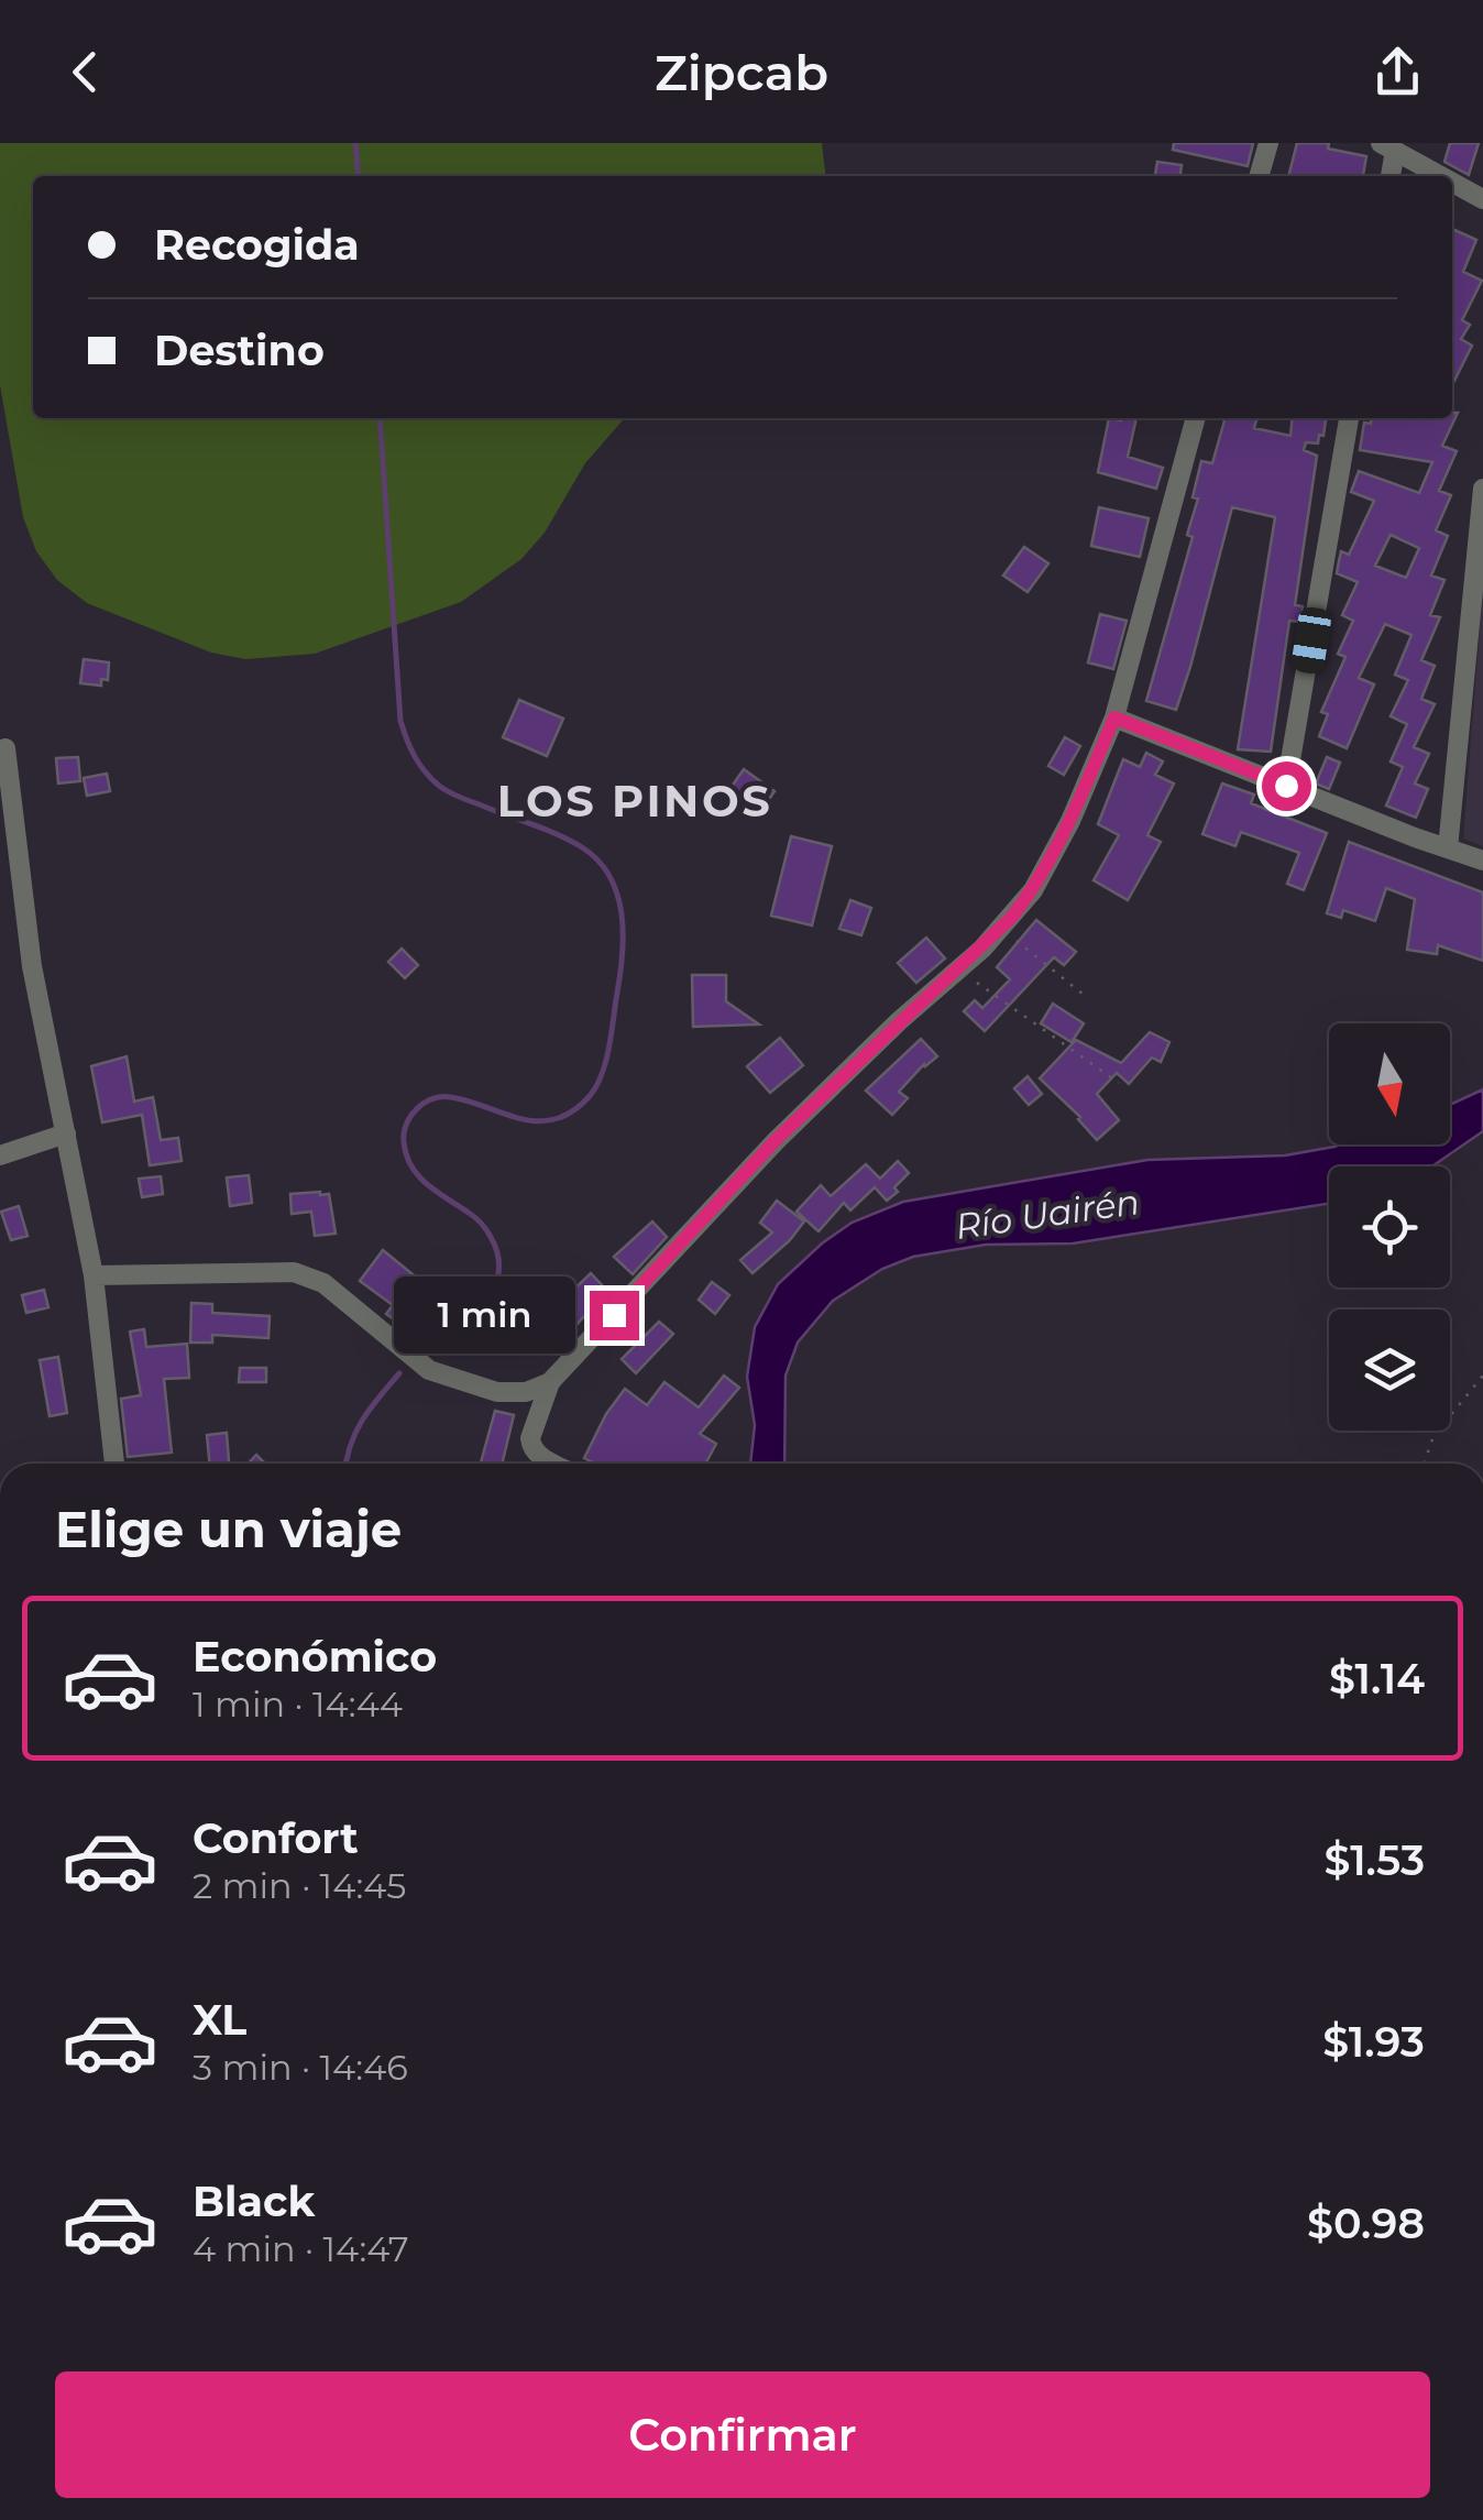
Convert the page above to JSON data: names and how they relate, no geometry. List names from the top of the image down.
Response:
{
  "districts": ["LOS PINOS"],
  "water": ["Río Uairén"],
  "north": "bottom",
  "page": {
    "header": "Zipcab",
    "banner": ["Recogida", "Destino"],
    "bubble": "1 min",
    "heading": "Elige un viaje",
    "list": [
      {
        "name": "Económico",
        "note": "1 min · 14:44",
        "value": "$1.14"
      },
      {
        "name": "Confort",
        "note": "2 min · 14:45",
        "value": "$1.53"
      },
      {
        "name": "XL",
        "note": "3 min · 14:46",
        "value": "$1.93"
      },
      {
        "name": "Black",
        "note": "4 min · 14:47",
        "value": "$0.98"
      }
    ],
    "buttons": "Confirmar"
  }
}
